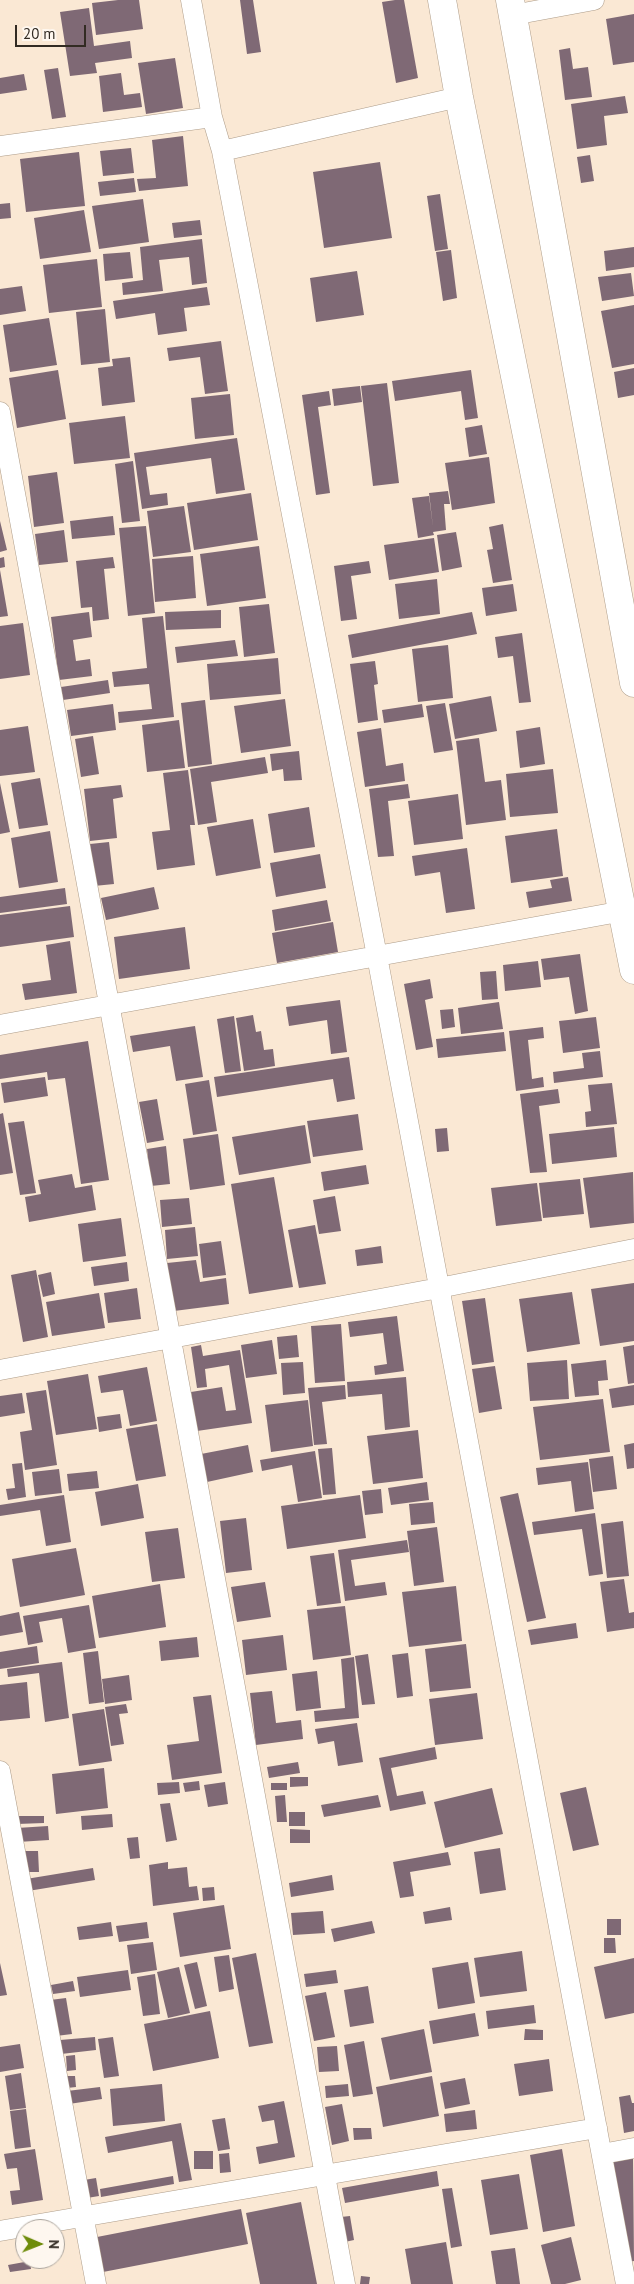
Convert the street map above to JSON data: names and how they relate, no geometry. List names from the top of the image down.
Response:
{
  "scale_bar": "20 m",
  "north": "right"
}
